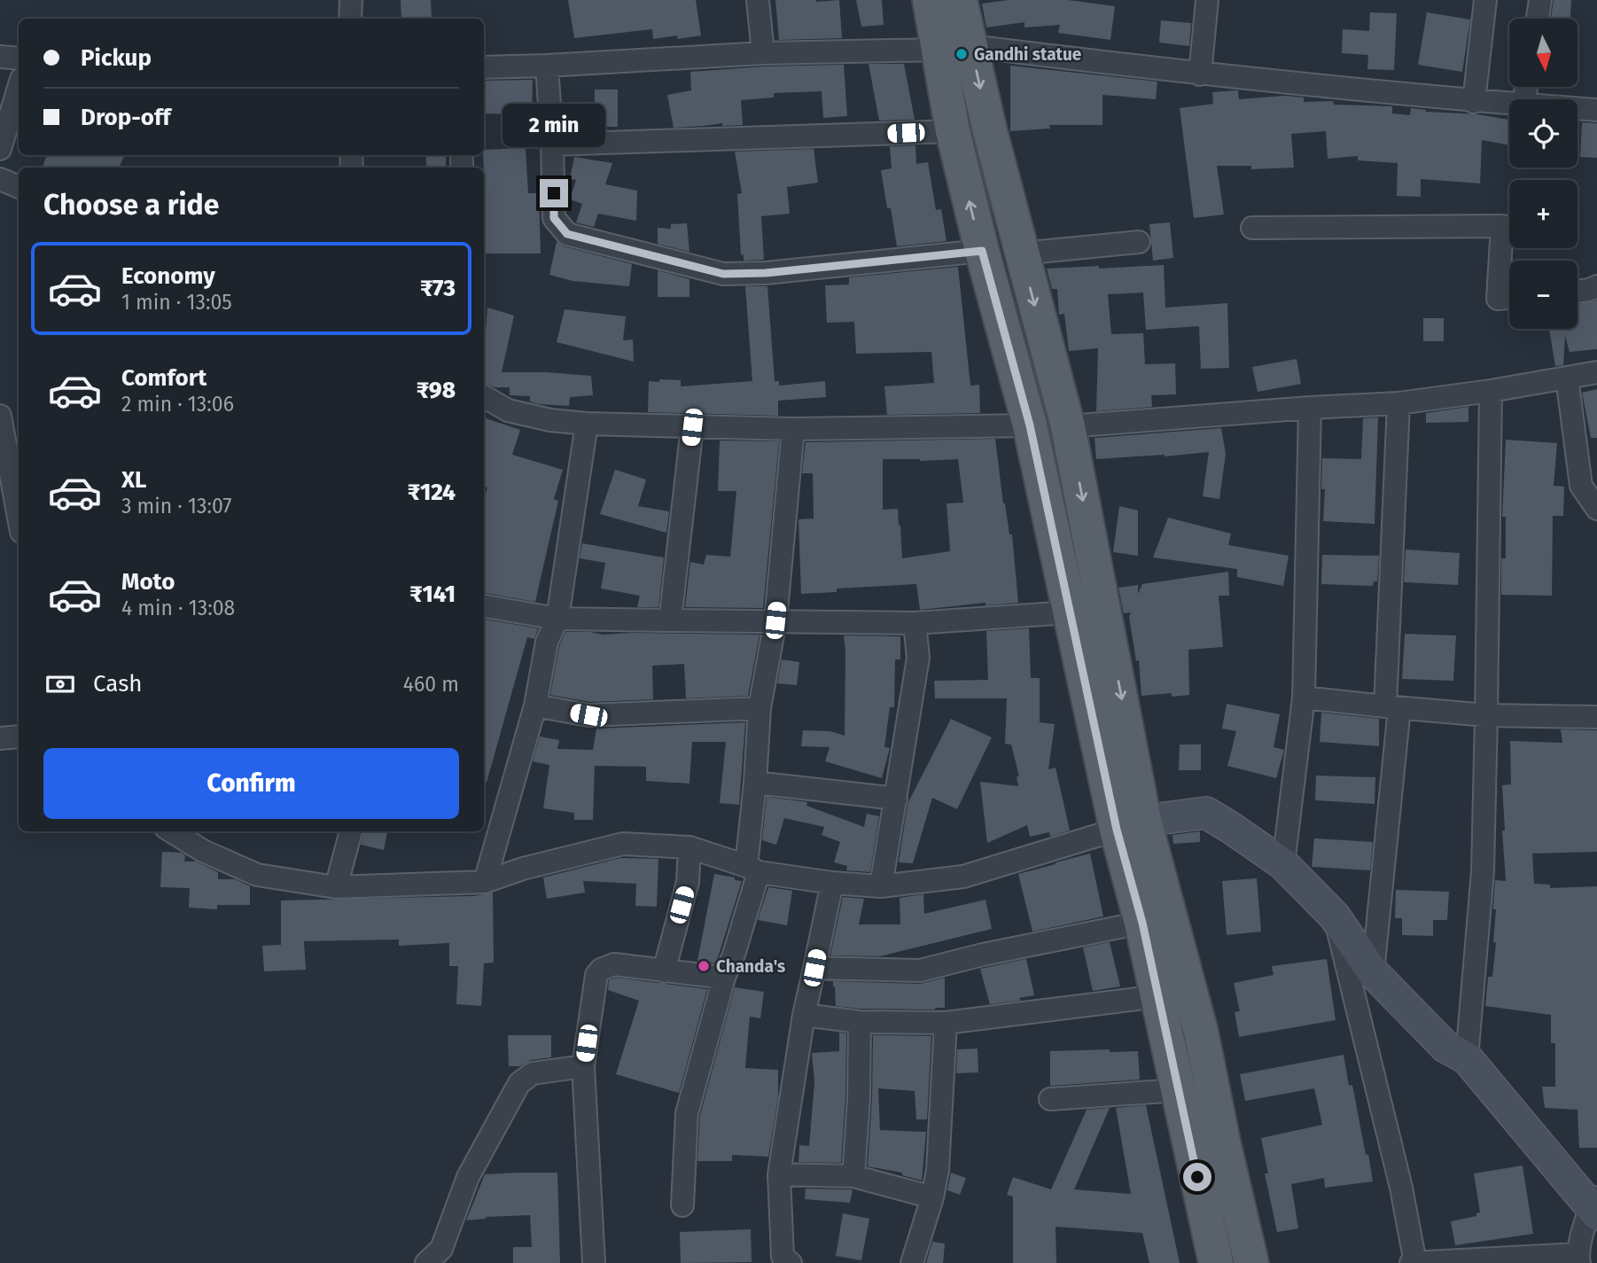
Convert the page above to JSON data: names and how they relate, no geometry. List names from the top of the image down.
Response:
{
  "places": ["Gandhi statue", "Chanda's"],
  "north": "bottom",
  "page": {
    "map_buttons": ["+", "−"],
    "banner": ["Pickup", "Drop-off"],
    "bubble": "2 min",
    "heading": "Choose a ride",
    "list": [
      {
        "name": "Economy",
        "note": "1 min · 13:05",
        "value": "₹73"
      },
      {
        "name": "Comfort",
        "note": "2 min · 13:06",
        "value": "₹98"
      },
      {
        "name": "XL",
        "note": "3 min · 13:07",
        "value": "₹124"
      },
      {
        "name": "Moto",
        "note": "4 min · 13:08",
        "value": "₹141"
      }
    ],
    "pay": ["Cash", "460 m"],
    "buttons": "Confirm"
  }
}
